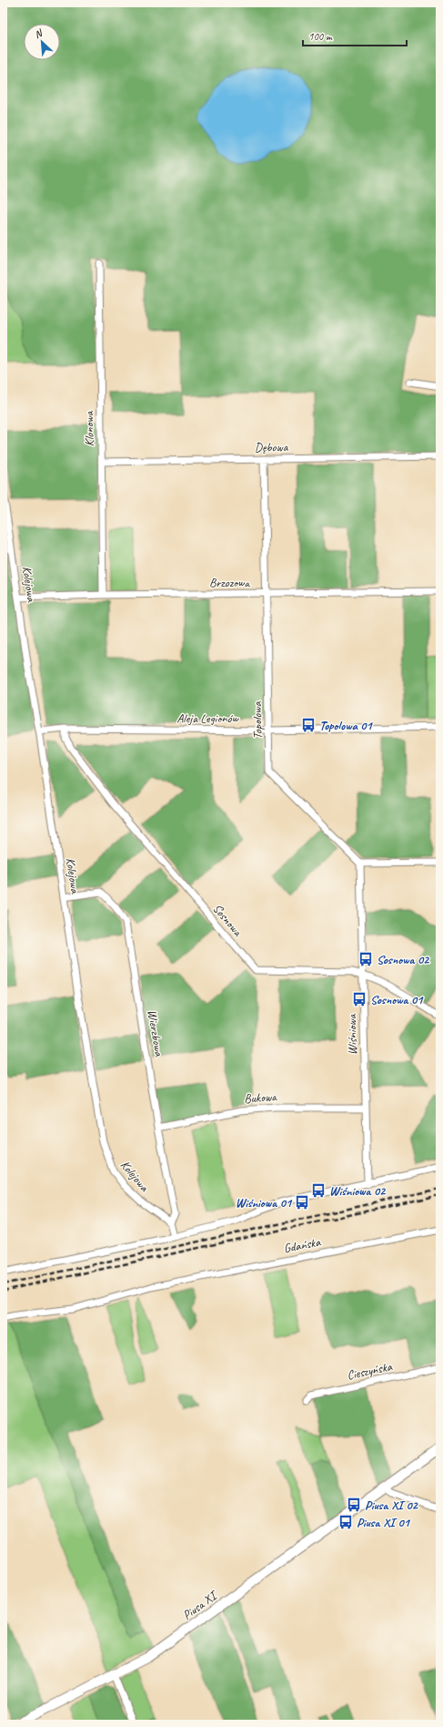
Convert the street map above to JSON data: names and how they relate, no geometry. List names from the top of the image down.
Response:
{
  "streets": {
    "street": [
      "Klonowa",
      "Dębowa",
      "Brzozowa",
      "Kolejowa",
      "Aleja Legionów",
      "Topolowa",
      "Sosnowa",
      "Wierzbowa",
      "Wiśniowa",
      "Bukowa",
      "Gdańska",
      "Cieszyńska",
      "Piusa XI"
    ]
  },
  "crossings": [
    ["Klonowa", "Dębowa"],
    ["Klonowa", "Brzozowa"],
    ["Dębowa", "Topolowa"],
    ["Brzozowa", "Kolejowa"],
    ["Brzozowa", "Topolowa"],
    ["Kolejowa", "Aleja Legionów"],
    ["Kolejowa", "Wierzbowa"],
    ["Aleja Legionów", "Topolowa"],
    ["Aleja Legionów", "Sosnowa"],
    ["Topolowa", "Wiśniowa"],
    ["Sosnowa", "Wiśniowa"],
    ["Wierzbowa", "Bukowa"],
    ["Wiśniowa", "Bukowa"]
  ],
  "places": {
    "bus stop": [
      "Topolowa 01",
      "Sosnowa 02",
      "Sosnowa 01",
      "Wiśniowa 02",
      "Wiśniowa 01",
      "Piusa XI 02",
      "Piusa XI 01"
    ]
  },
  "scale_bar": "100 m",
  "north": "top left"
}
